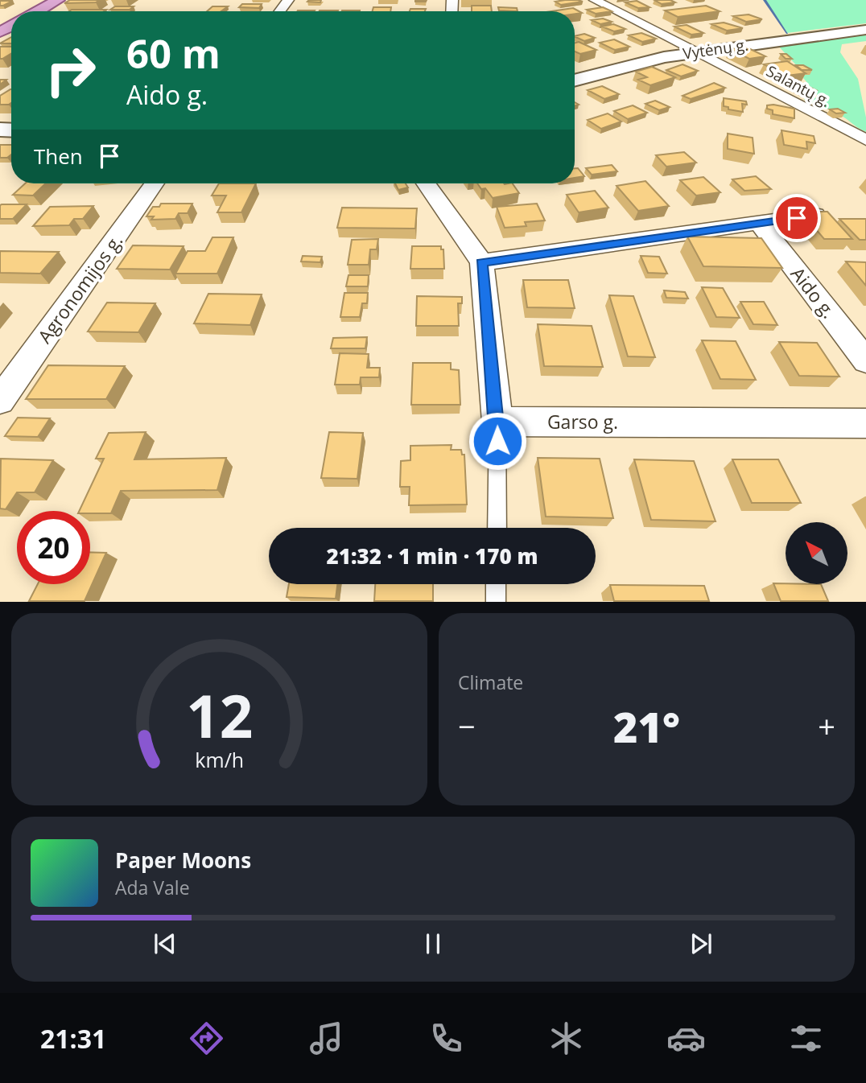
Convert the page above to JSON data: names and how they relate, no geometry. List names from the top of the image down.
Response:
{
  "streets": {
    "main road": ["Vytėnų g."],
    "street": [
      "Salantų g.",
      "Agronomijos g.",
      "Aido g.",
      "Garso g."
    ]
  },
  "crossings": [
    ["Vytėnų g.", "Salantų g."]
  ],
  "north": "top left",
  "page": {
    "turn": ["60 m", "Aido g."],
    "then": "Then",
    "limit": "20",
    "trip": "21:32 · 1 min · 170 m",
    "tile": "Climate",
    "heat": ["−", "21°", "+"],
    "song": ["Paper Moons", "Ada Vale"],
    "tabs": "21:31",
    "gauge": ["12", "km/h"]
  }
}
